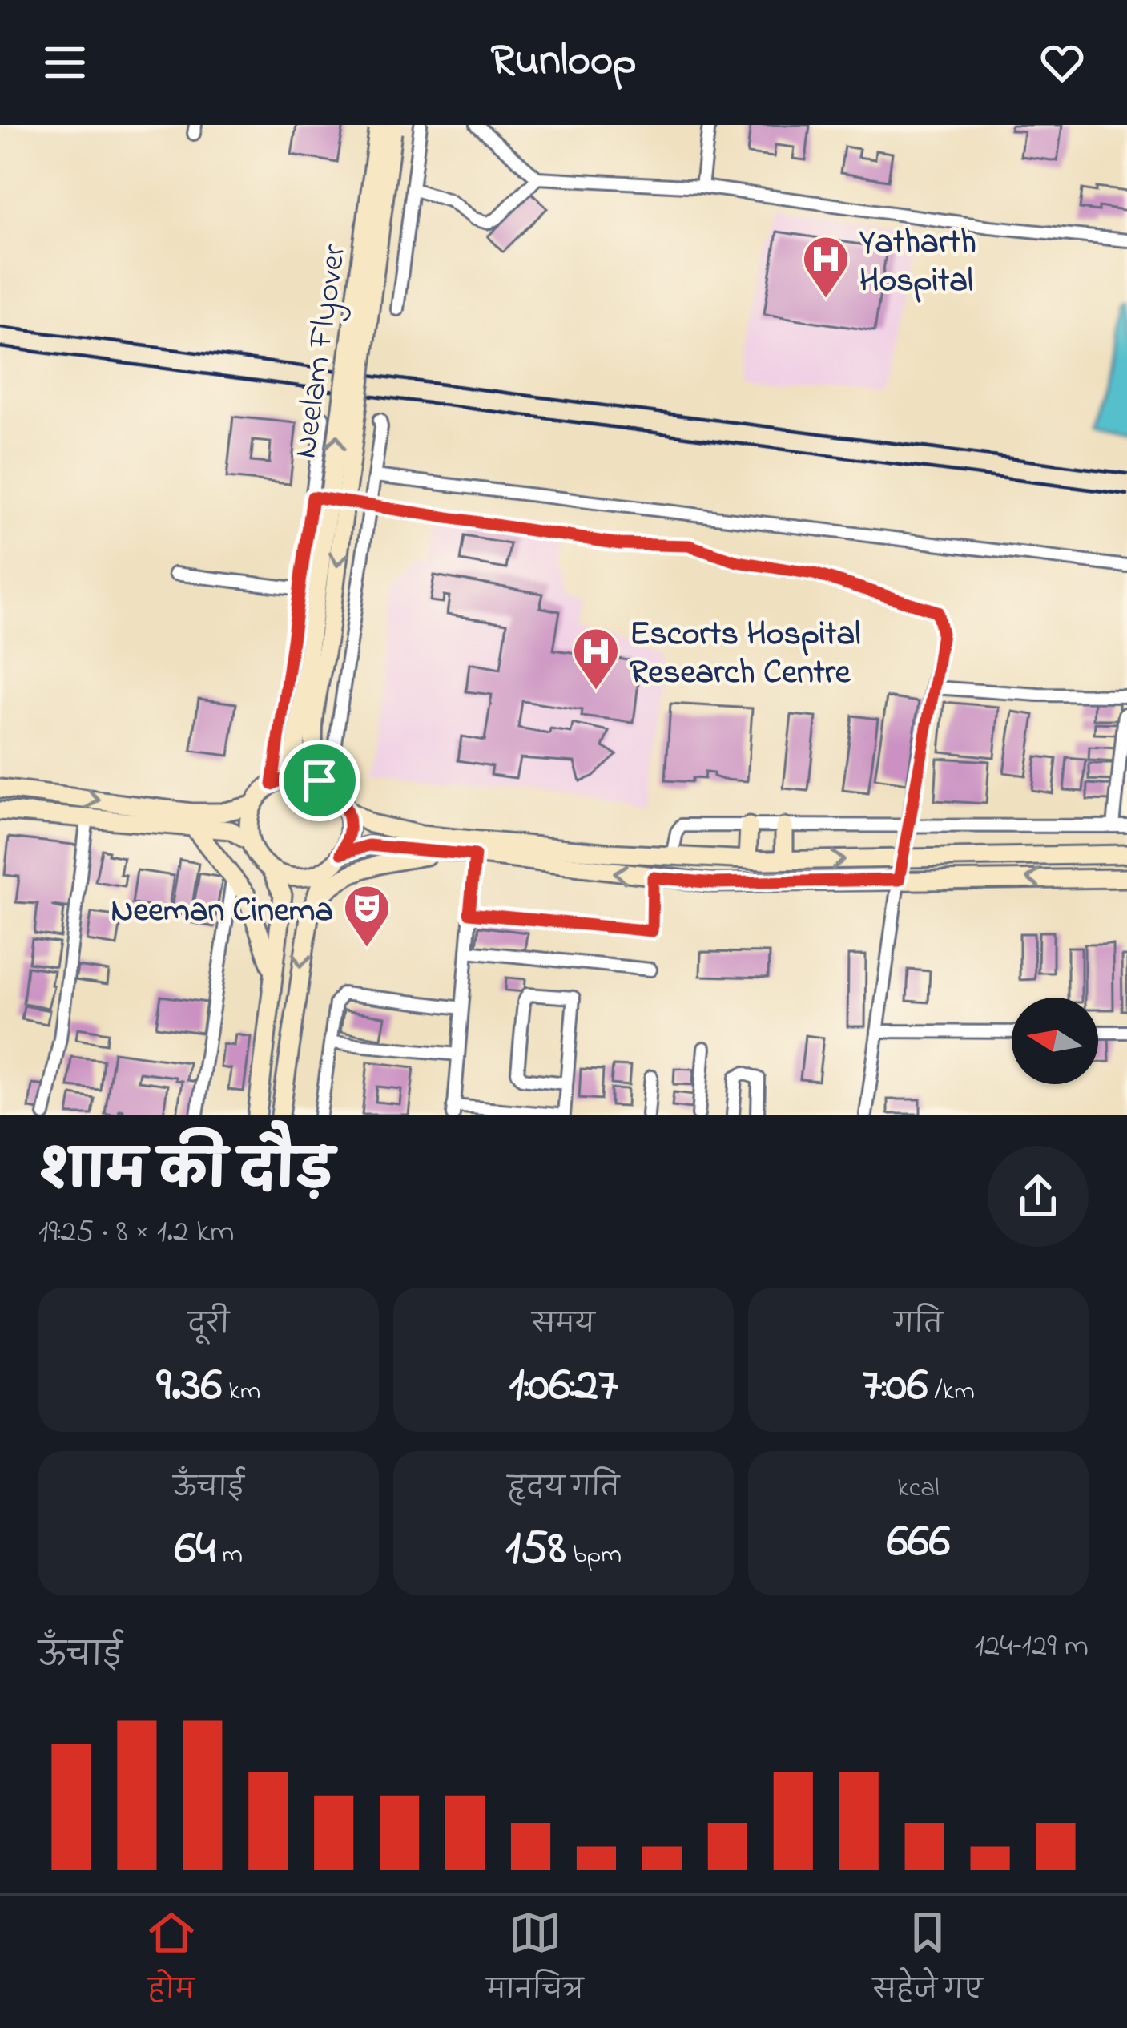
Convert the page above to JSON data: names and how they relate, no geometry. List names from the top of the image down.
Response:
{
  "streets": {
    "street": ["Neelam Flyover"]
  },
  "places": {
    "hospital": ["Yatharth Hospital", "Escorts Hospital Research Centre"],
    "theatre": ["Neeman Cinema"]
  },
  "north": "left",
  "page": {
    "header": "Runloop",
    "heading": ["शाम की दौड़", "19:25 · 8 × 1.2 km"],
    "stats": [
      ["दूरी", "9.36 km"],
      ["समय", "1:06:27"],
      ["गति", "7:06 /km"],
      ["ऊँचाई", "64 m"],
      ["हृदय गति", "158 bpm"],
      ["kcal", "666"]
    ],
    "chart": ["ऊँचाई", "124–129 m"],
    "tabs": ["होम", "मानचित्र", "सहेजे गए"]
  }
}
